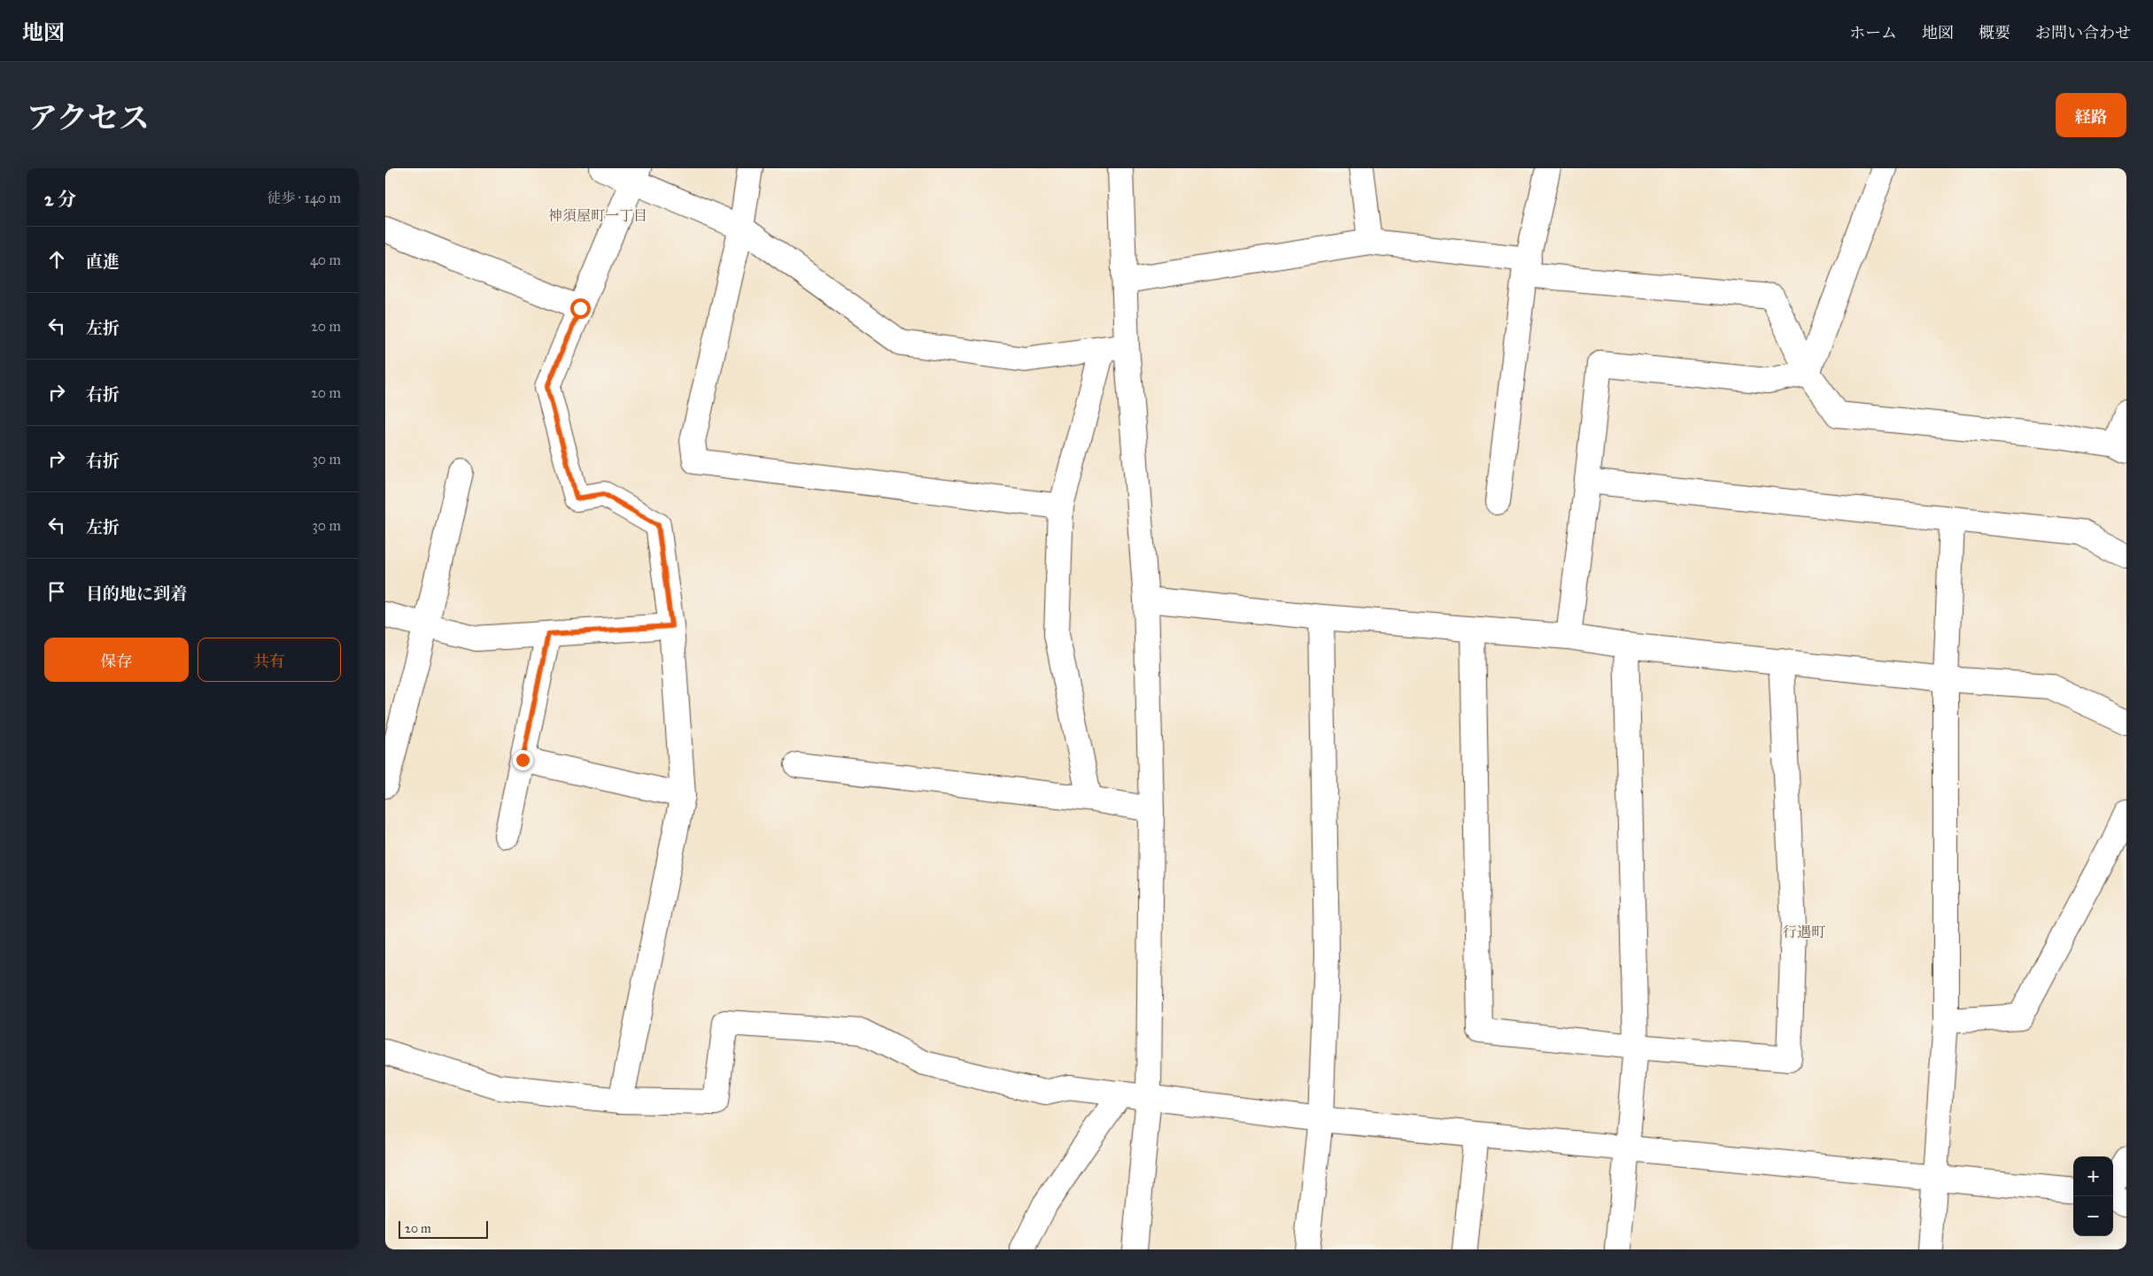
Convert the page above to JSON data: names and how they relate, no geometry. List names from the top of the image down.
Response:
{
  "districts": ["神須屋町一丁目", "行遇町"],
  "scale_bar": "20 m",
  "page": {
    "header": "地図",
    "nav": [
      "ホーム",
      "地図",
      "概要",
      "お問い合わせ"
    ],
    "title": "アクセス",
    "buttons": [
      "経路",
      ["保存", "共有"]
    ],
    "heading": ["2 分", "徒歩 · 140 m"],
    "list": [
      ["直進", "40 m"],
      ["左折", "20 m"],
      ["右折", "20 m"],
      ["右折", "30 m"],
      ["左折", "30 m"],
      "目的地に到着"
    ],
    "map_buttons": ["+", "−"],
    "scale": "20 m"
  }
}
